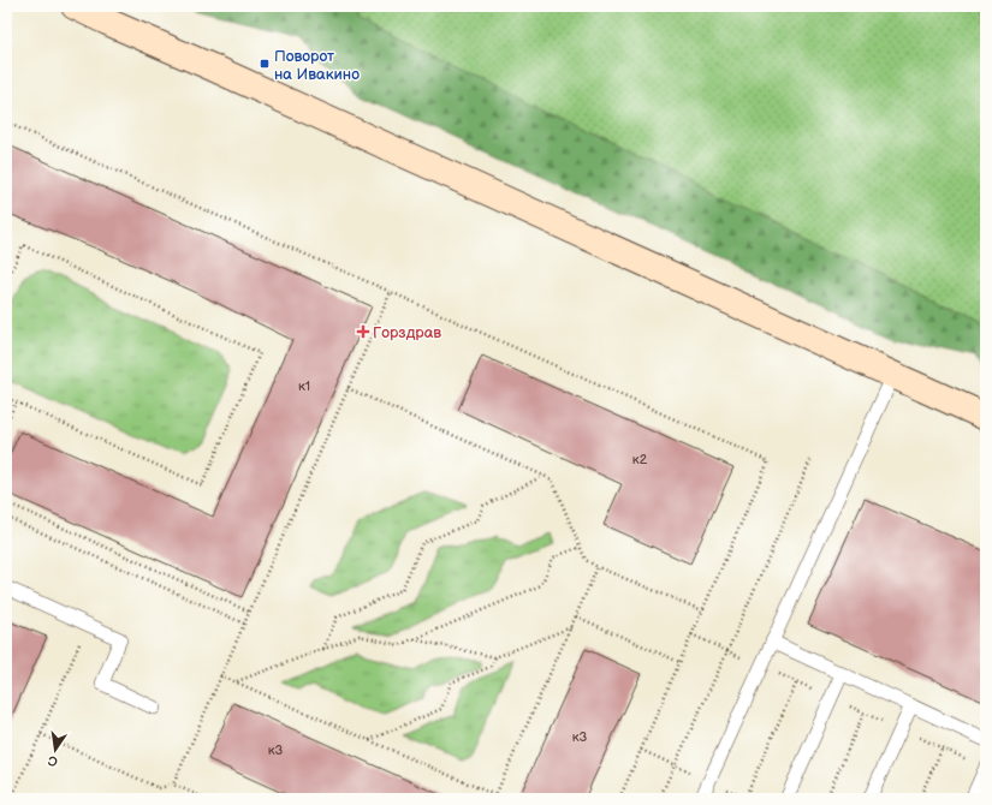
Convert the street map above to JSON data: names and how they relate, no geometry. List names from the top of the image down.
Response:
{
  "places": {
    "transit": ["Поворот на Ивакино"],
    "health": ["Горздрав"]
  },
  "house_numbers": [
    "к1",
    "к2",
    "к3",
    "к3"
  ],
  "north": "bottom"
}
